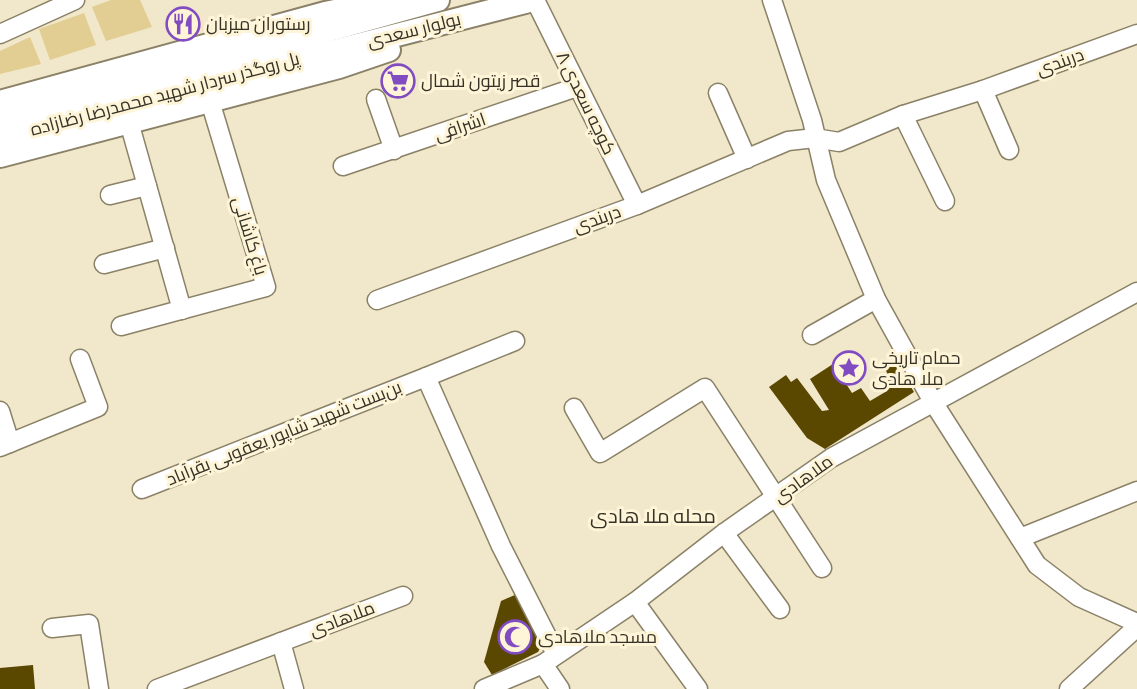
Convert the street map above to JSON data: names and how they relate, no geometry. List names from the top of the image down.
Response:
{
  "streets": {
    "main road": ["بولوار سعدی", "پل روگذر سردار شهید محمدرضا رضازاده"],
    "street": [
      "دربندی",
      "کوچه سعدی ۸",
      "اشرافی",
      "باغ کاشانی",
      "بن‌بست شهید شاپور یعقوبی بقرآباد",
      "ملاهادی"
    ]
  },
  "crossings": [
    ["بولوار سعدی", "پل روگذر سردار شهید محمدرضا رضازاده"],
    ["بولوار سعدی", "کوچه سعدی ۸"],
    ["دربندی", "کوچه سعدی ۸"],
    ["کوچه سعدی ۸", "اشرافی"],
    ["بن‌بست شهید شاپور یعقوبی بقرآباد", "ملاهادی"]
  ],
  "districts": ["محله ملا هادی"],
  "places": {
    "restaurant": ["رستوران میزبان"],
    "supermarket": ["قصر زیتون شمال"],
    "place": ["حمام تاریخی ملا هادی"],
    "mosque": ["مسجد ملاهادی"]
  }
}
